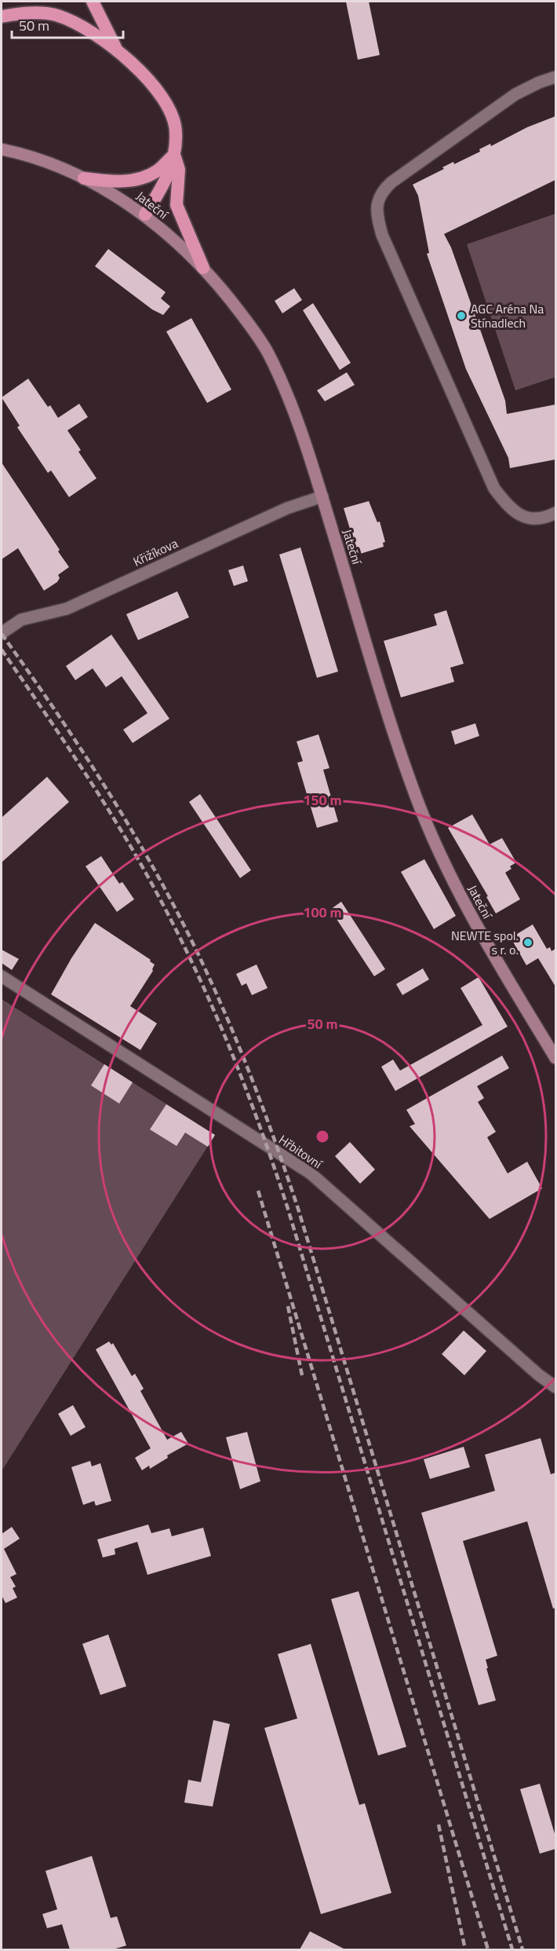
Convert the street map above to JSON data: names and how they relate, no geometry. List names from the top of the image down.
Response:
{
  "streets": {
    "main road": ["Jateční"],
    "street": ["Křižíkova", "Hřbitovní"]
  },
  "crossings": [
    ["Jateční", "Křižíkova"]
  ],
  "places": ["AGC Aréna Na Stínadlech", "NEWTE spol. s r. o."],
  "scale_bar": "50 m",
  "rings": ["150 m", "100 m", "50 m"]
}
